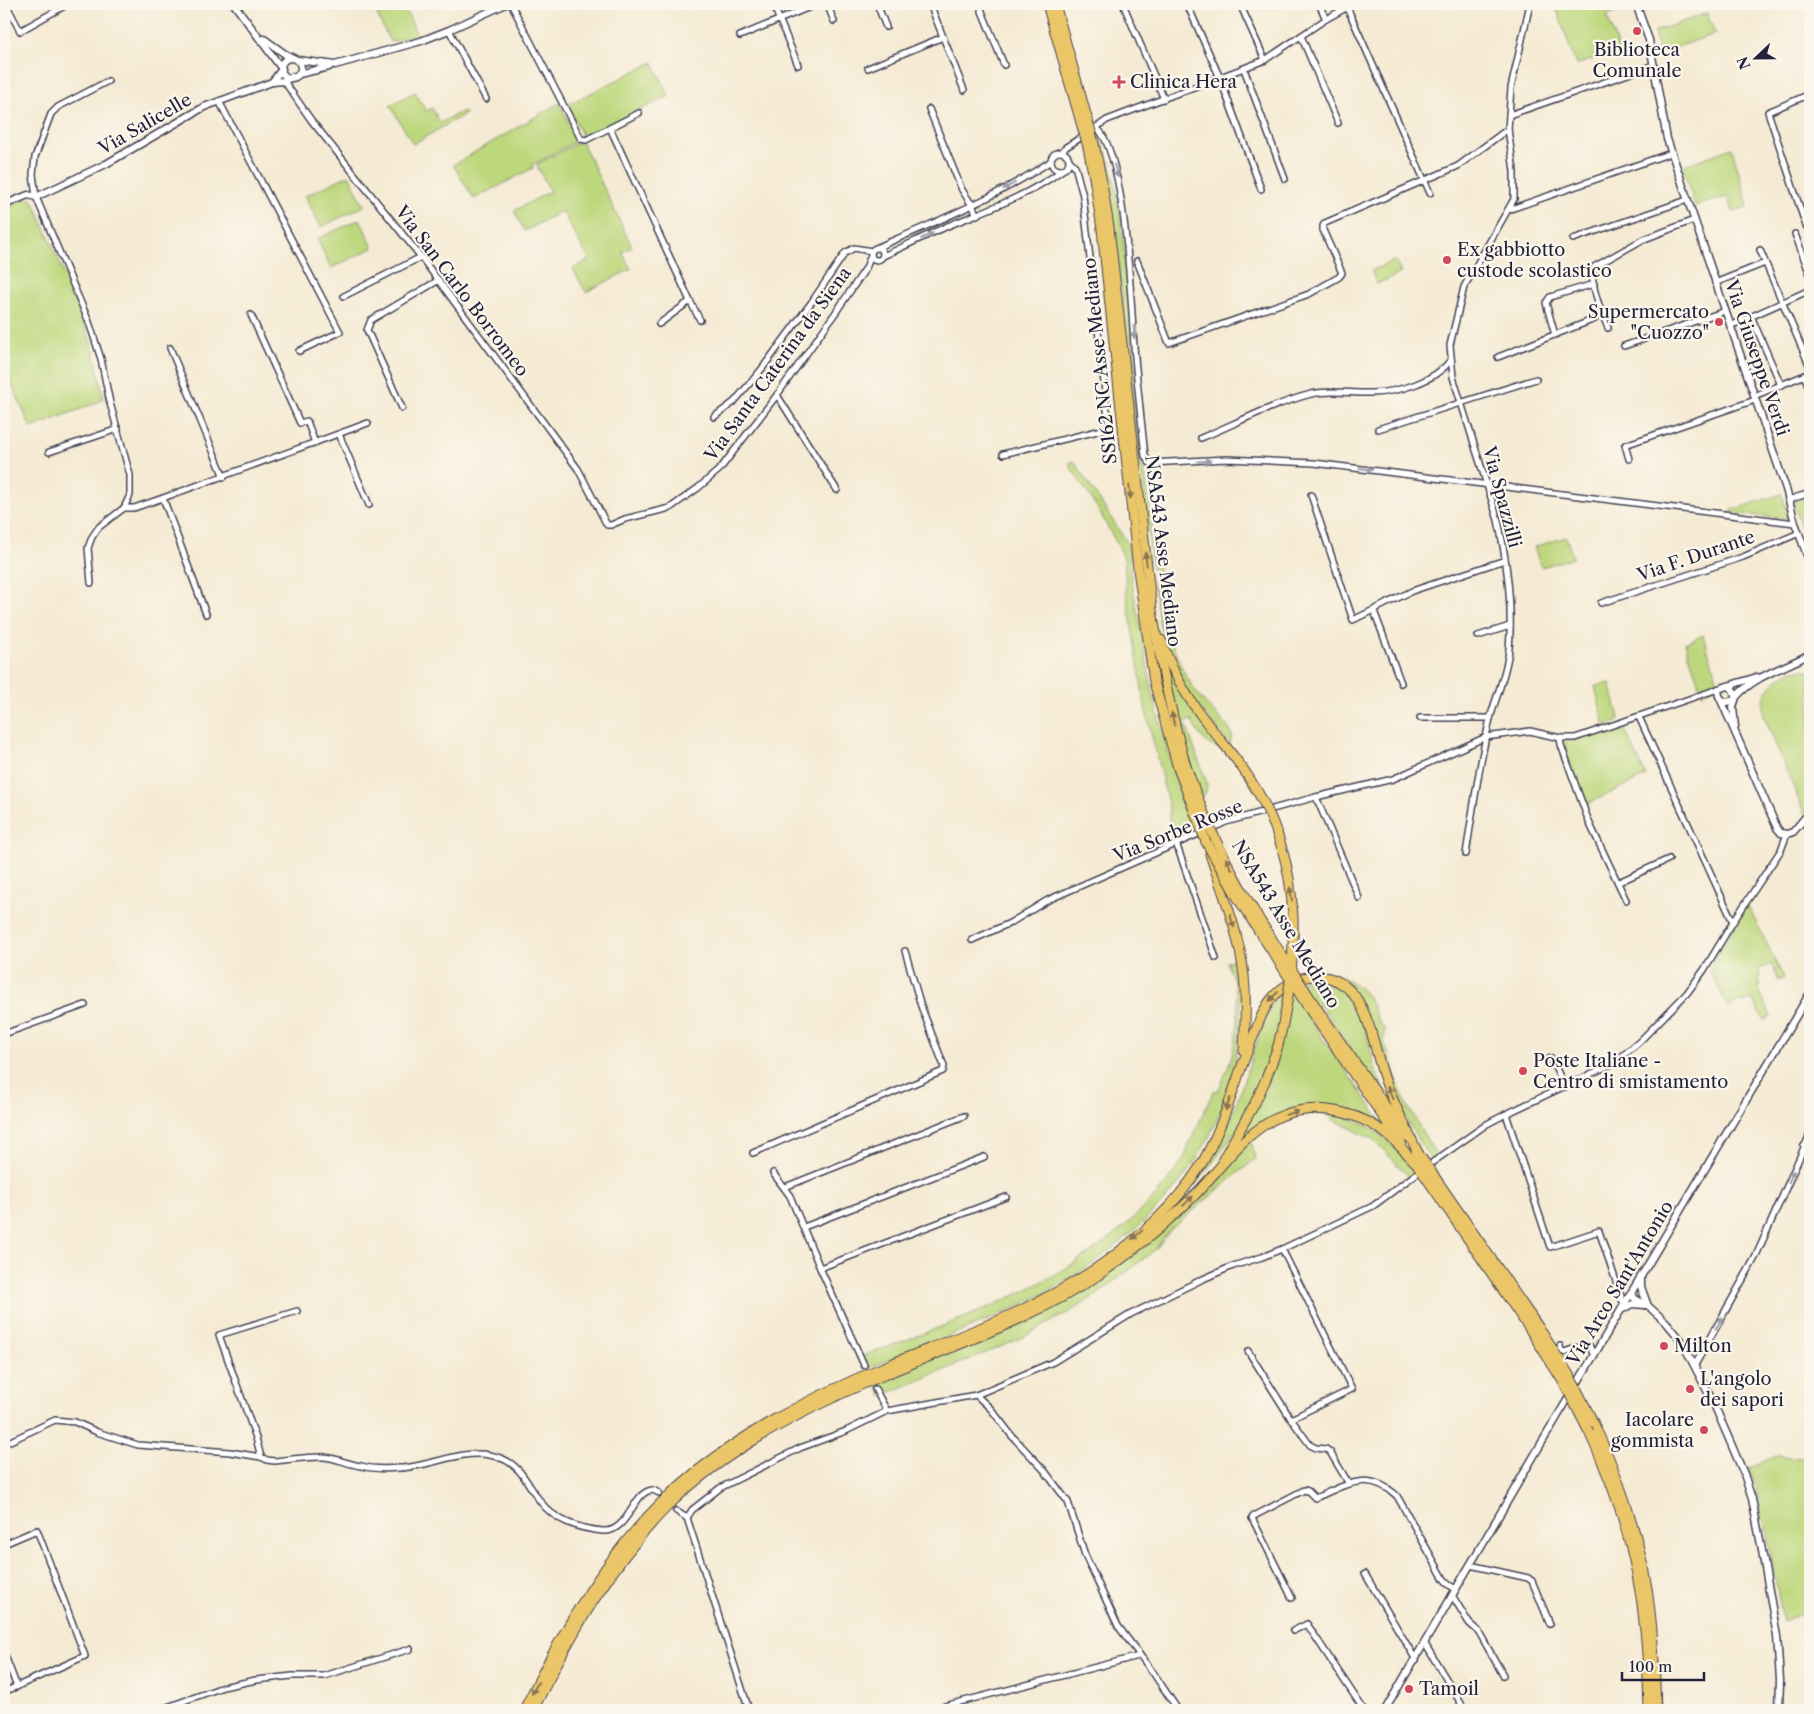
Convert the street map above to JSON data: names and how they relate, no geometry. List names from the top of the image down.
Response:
{
  "streets": {
    "highway": ["SS162 NC Asse Mediano", "NSA543 Asse Mediano"],
    "street": [
      "Via Salicelle",
      "Via San Carlo Borromeo",
      "Via Giuseppe Verdi",
      "Via Santa Caterina da Siena",
      "Via Spazzilli",
      "Via F. Durante",
      "Via Sorbe Rosse",
      "Via Arco Sant'Antonio"
    ]
  },
  "crossings": [
    ["Via Salicelle", "Via San Carlo Borromeo"],
    ["Via San Carlo Borromeo", "Via Santa Caterina da Siena"],
    ["Via Giuseppe Verdi", "Via F. Durante"],
    ["SS162 NC Asse Mediano", "NSA543 Asse Mediano"]
  ],
  "one_way": ["SS162 NC Asse Mediano"],
  "places": {
    "other": [
      "Biblioteca Comunale",
      "Ex gabbiotto custode scolastico",
      "Supermercato \"Cuozzo\"",
      "Poste Italiane - Centro di smistamento",
      "Milton",
      "L'angolo dei sapori",
      "Iacolare gommista",
      "Tamoil"
    ],
    "health": ["Clinica Hera"]
  },
  "scale_bar": "100 m",
  "north": "left"
}
